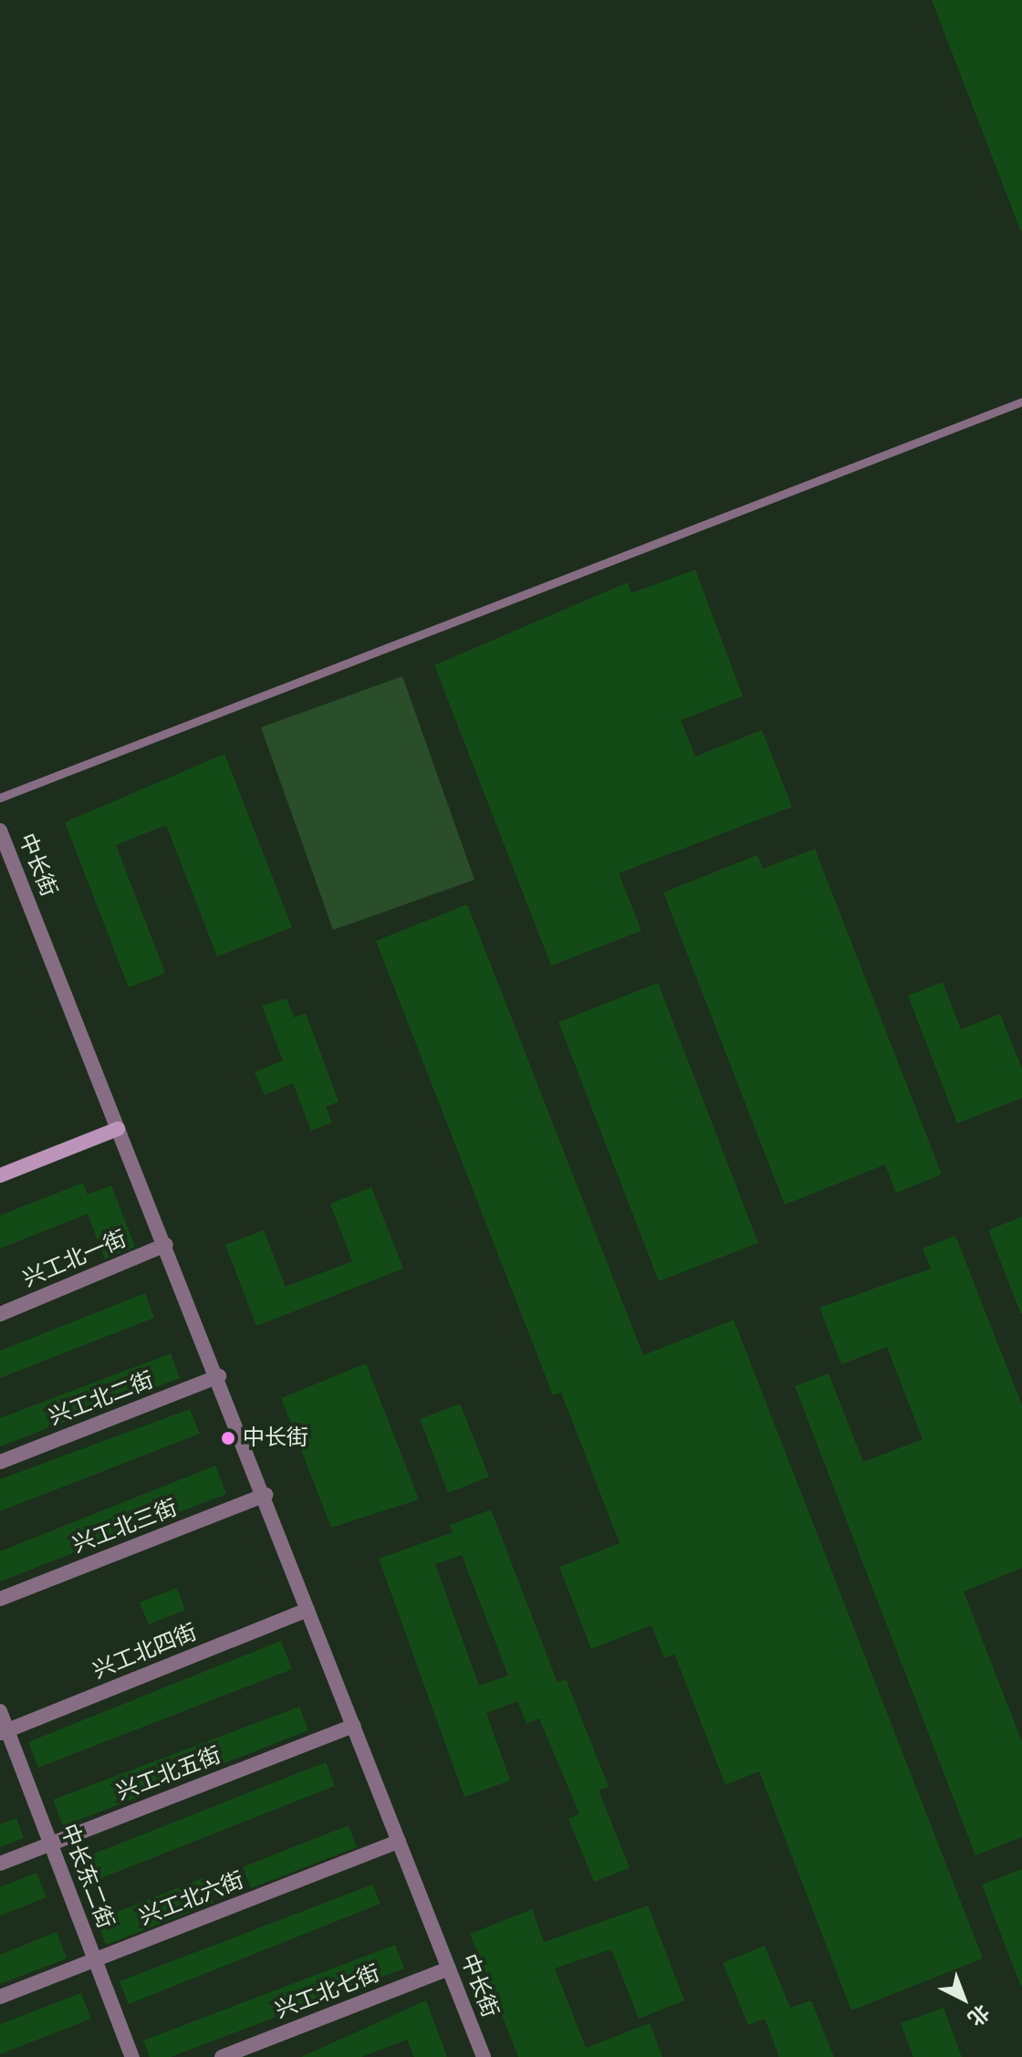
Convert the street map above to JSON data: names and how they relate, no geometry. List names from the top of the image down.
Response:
{
  "streets": {
    "street": [
      "中长街",
      "兴工北一街",
      "兴工北二街",
      "兴工北三街",
      "兴工北四街",
      "兴工北五街",
      "中长东二街",
      "兴工北六街",
      "兴工北七街"
    ]
  },
  "crossings": [
    ["中长街", "兴工北一街"],
    ["中长街", "兴工北二街"],
    ["中长街", "兴工北三街"],
    ["中长街", "兴工北四街"],
    ["中长街", "兴工北五街"],
    ["中长街", "兴工北六街"],
    ["中长街", "兴工北七街"],
    ["兴工北四街", "中长东二街"],
    ["兴工北五街", "中长东二街"],
    ["中长东二街", "兴工北六街"]
  ],
  "places": ["中长街"],
  "north": "bottom right"
}
